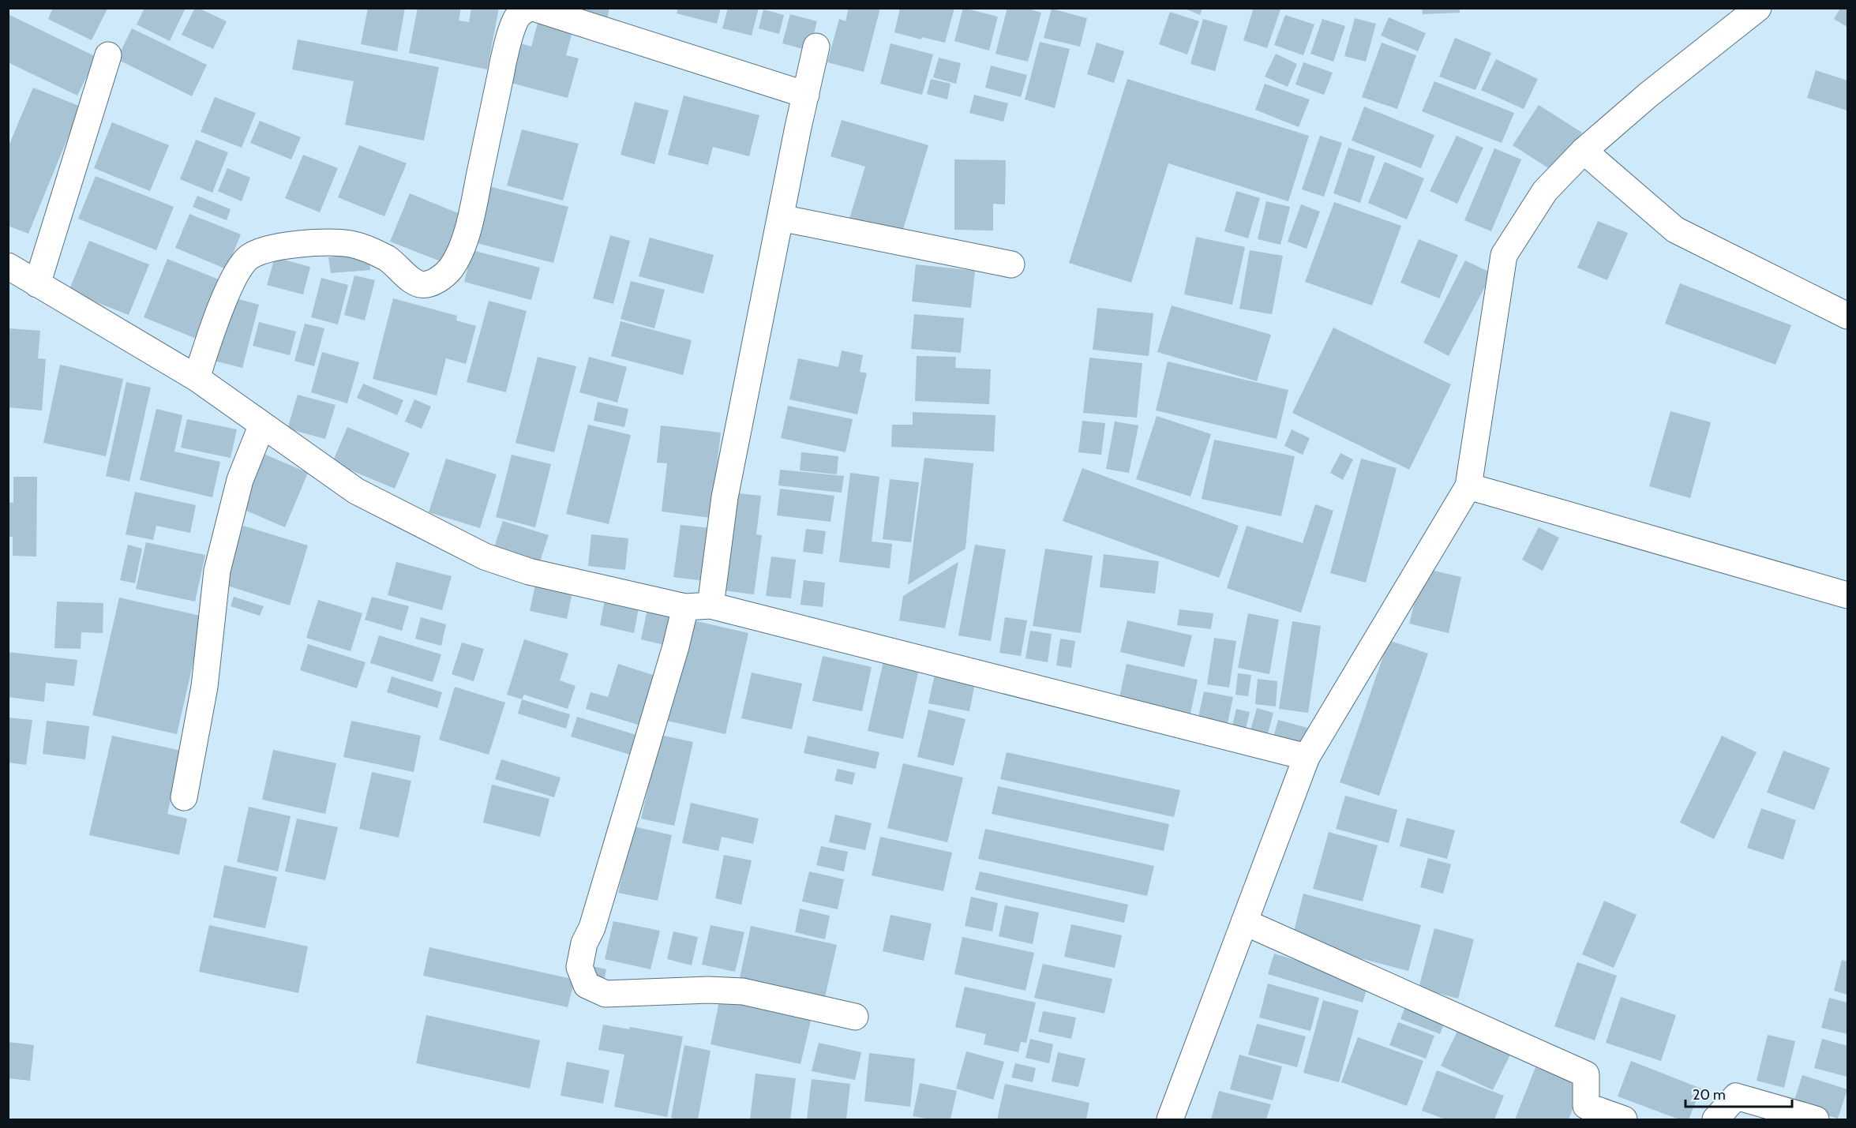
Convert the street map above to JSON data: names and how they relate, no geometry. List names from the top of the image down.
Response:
{
  "scale_bar": "20 m"
}
